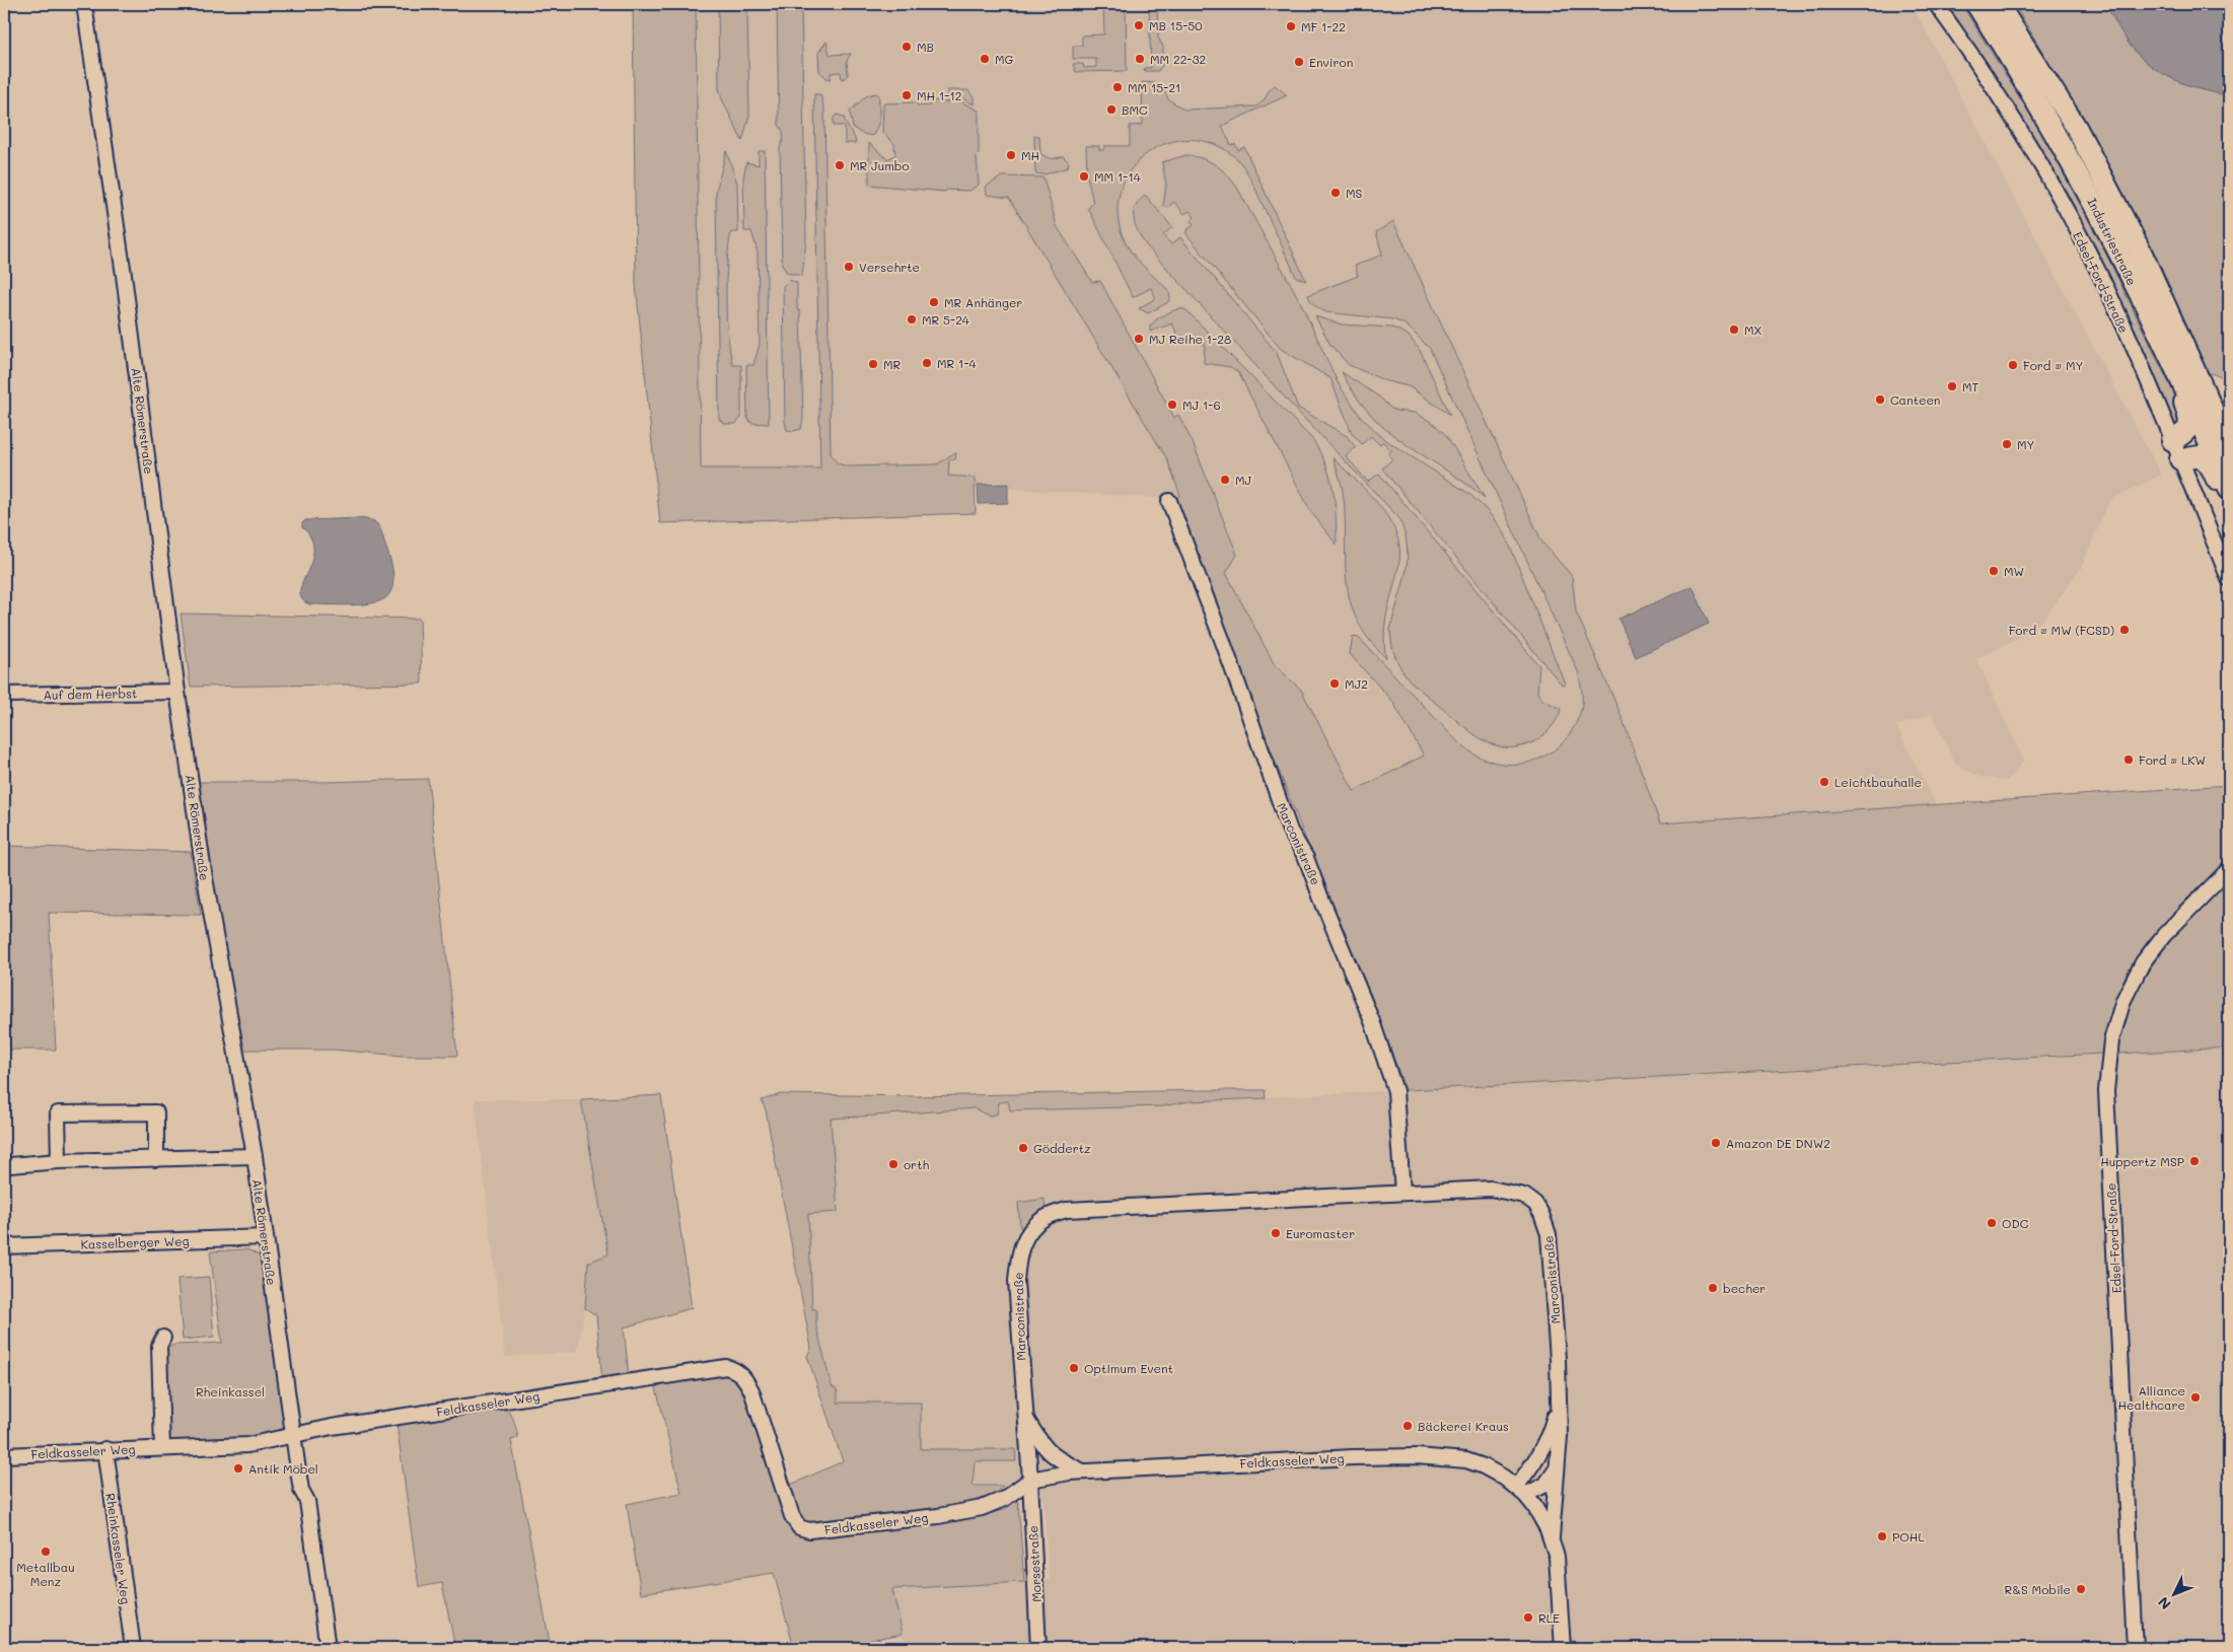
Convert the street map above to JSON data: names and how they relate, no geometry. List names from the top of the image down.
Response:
{
  "streets": {
    "highway": ["Industriestraße"],
    "street": [
      "Edsel-Ford-Straße",
      "Alte Römerstraße",
      "Auf dem Herbst",
      "Marconistraße",
      "Kasselberger Weg",
      "Feldkasseler Weg",
      "Rheinkasseler Weg",
      "Morsestraße"
    ]
  },
  "crossings": [
    ["Alte Römerstraße", "Auf dem Herbst"],
    ["Alte Römerstraße", "Kasselberger Weg"],
    ["Alte Römerstraße", "Feldkasseler Weg"],
    ["Marconistraße", "Feldkasseler Weg"],
    ["Marconistraße", "Morsestraße"],
    ["Feldkasseler Weg", "Rheinkasseler Weg"],
    ["Feldkasseler Weg", "Morsestraße"]
  ],
  "parks": ["Rheinkassel"],
  "places": [
    "MB 15-50",
    "MF 1-22",
    "MB",
    "MG",
    "MM 22-32",
    "Environ",
    "MM 15-21",
    "MH 1-12",
    "BMC",
    "MH",
    "MR Jumbo",
    "MM 1-14",
    "MS",
    "Versehrte",
    "MR Anhänger",
    "MR 5-24",
    "MX",
    "MJ Reihe 1-28",
    "MR 1-4",
    "MR",
    "Ford • MY",
    "MT",
    "Canteen",
    "MJ 1-6",
    "MY",
    "MJ",
    "MW",
    "Ford • MW (FCSD)",
    "MJ2",
    "Ford • LKW",
    "Leichtbauhalle",
    "Amazon DE DNW2",
    "Göddertz",
    "Huppertz MSP",
    "orth",
    "ODC",
    "Euromaster",
    "becher",
    "Optimum Event",
    "Alliance Healthcare",
    "Bäckerei Kraus",
    "Antik Möbel",
    "POHL",
    "Metallbau Menz",
    "R&S Mobile",
    "RLE"
  ],
  "north": "bottom left"
}
